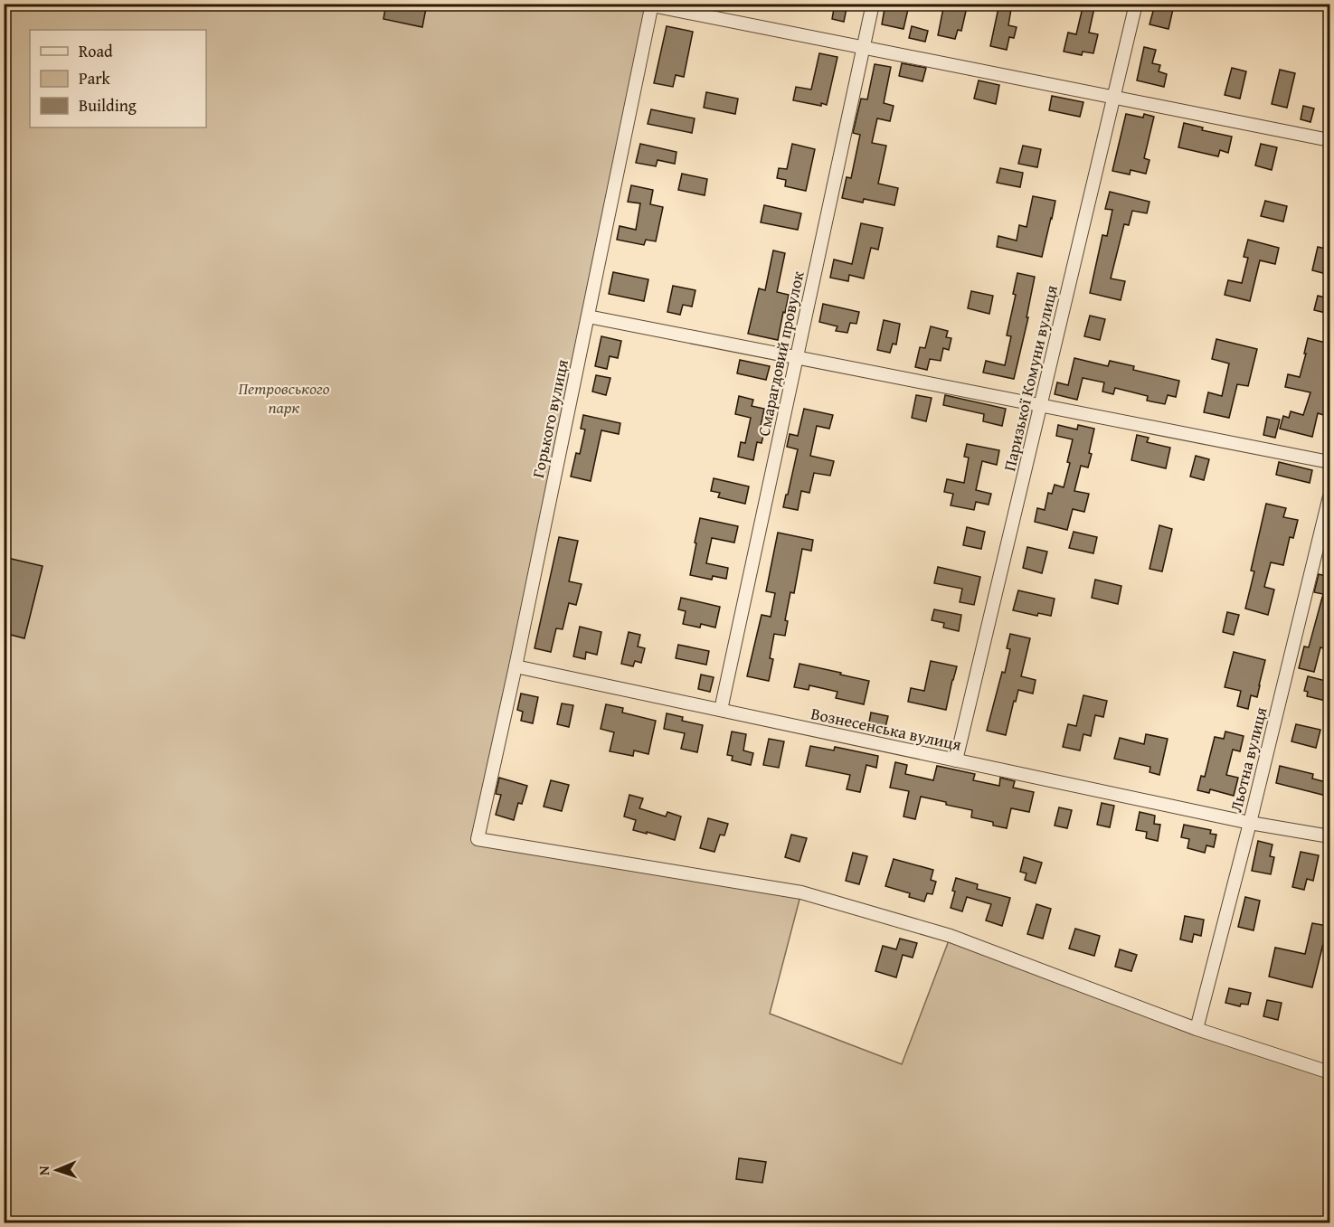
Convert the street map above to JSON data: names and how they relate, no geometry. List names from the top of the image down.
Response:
{
  "streets": {
    "street": [
      "Смарагдовий провулок",
      "Паризької Комуни вулиця",
      "Горького вулиця",
      "Вознесенська вулиця",
      "Льотна вулиця"
    ]
  },
  "crossings": [
    ["Смарагдовий провулок", "Вознесенська вулиця"],
    ["Паризької Комуни вулиця", "Вознесенська вулиця"],
    ["Горького вулиця", "Вознесенська вулиця"],
    ["Горького вулиця", "Льотна вулиця"],
    ["Вознесенська вулиця", "Льотна вулиця"]
  ],
  "parks": ["Петровського парк"],
  "legend": ["Road", "Park", "Building"],
  "north": "left"
}
